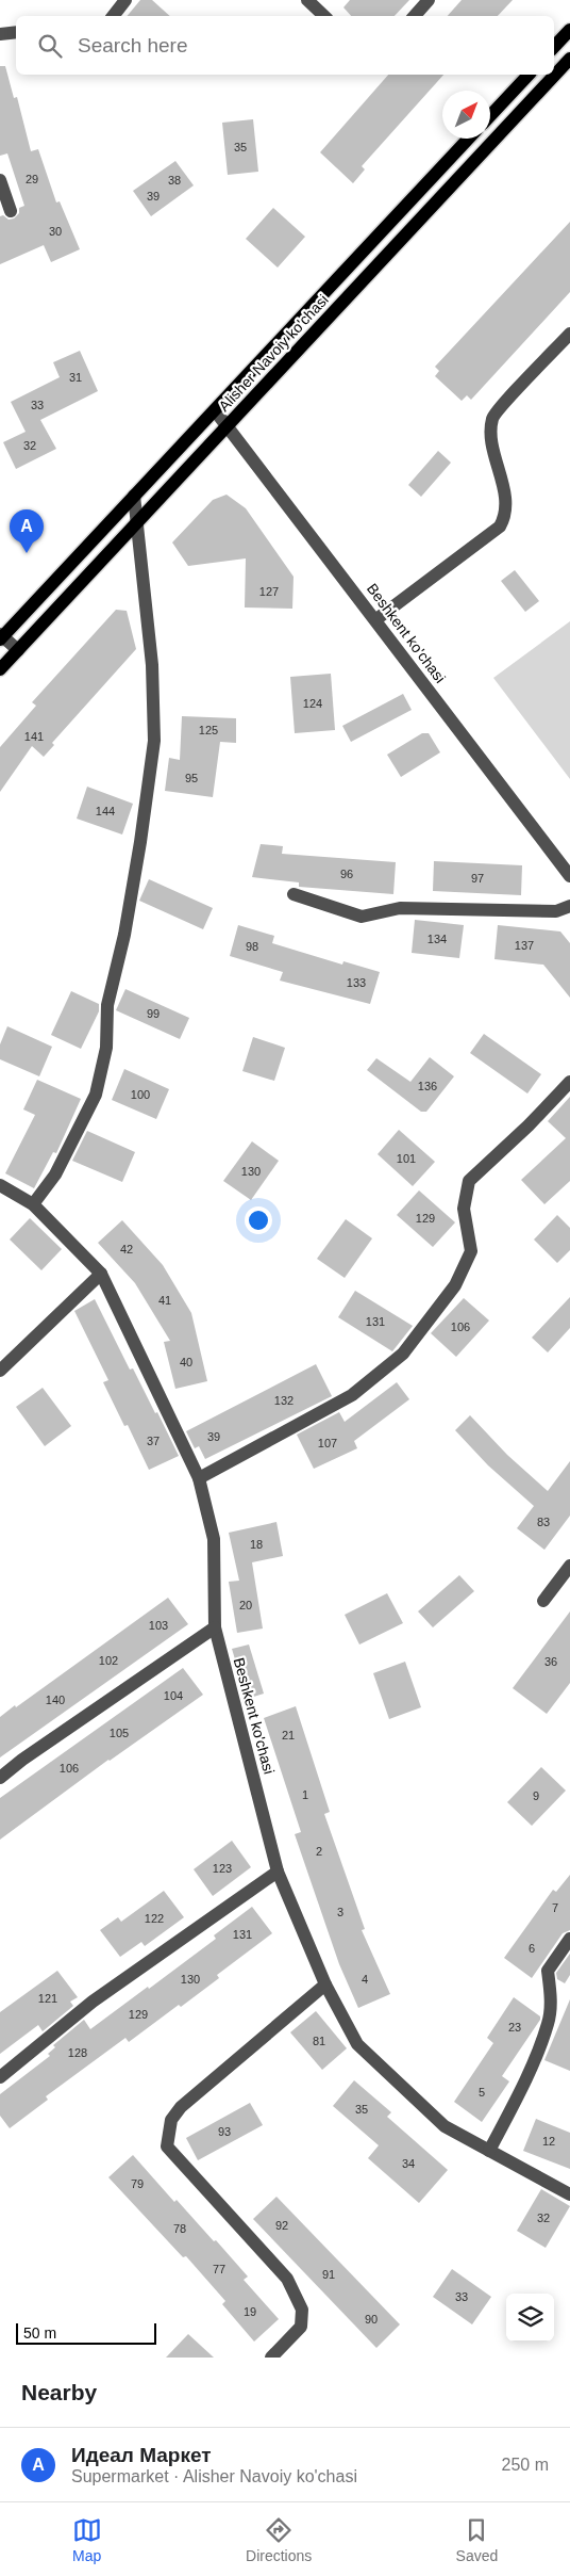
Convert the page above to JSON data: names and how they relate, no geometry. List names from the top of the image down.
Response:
{
  "streets": {
    "main road": ["Alisher Navoiy ko'chasi"],
    "street": ["Beshkent ko'chasi"]
  },
  "crossings": [
    ["Alisher Navoiy ko'chasi", "Beshkent ko'chasi"]
  ],
  "house_numbers": [
    "35",
    "29",
    "38",
    "39",
    "30",
    "31",
    "33",
    "32",
    "127",
    "124",
    "125",
    "141",
    "95",
    "144",
    "96",
    "97",
    "134",
    "137",
    "98",
    "133",
    "99",
    "136",
    "100",
    "101",
    "130",
    "129",
    "42",
    "41",
    "131",
    "106",
    "40",
    "132",
    "39",
    "37",
    "107",
    "83",
    "18",
    "20",
    "103",
    "102",
    "36",
    "104",
    "140",
    "105",
    "21",
    "106",
    "1",
    "9",
    "2",
    "123",
    "7",
    "3",
    "122",
    "131",
    "6",
    "130",
    "4",
    "121",
    "129",
    "23",
    "81",
    "128",
    "5",
    "35",
    "93",
    "12",
    "34",
    "79",
    "32",
    "92",
    "78",
    "77",
    "91",
    "33",
    "19",
    "90"
  ],
  "scale_bar": "50 m",
  "north": "top right",
  "page": {
    "search": "Search here",
    "pins": "A",
    "scale": "50 m",
    "heading": "Nearby",
    "list": [
      {
        "mark": "A",
        "name": "Идеал Маркет",
        "note": "Supermarket · Alisher Navoiy ko'chasi",
        "value": "250 m"
      }
    ],
    "nav": ["Map", "Directions", "Saved"]
  }
}
